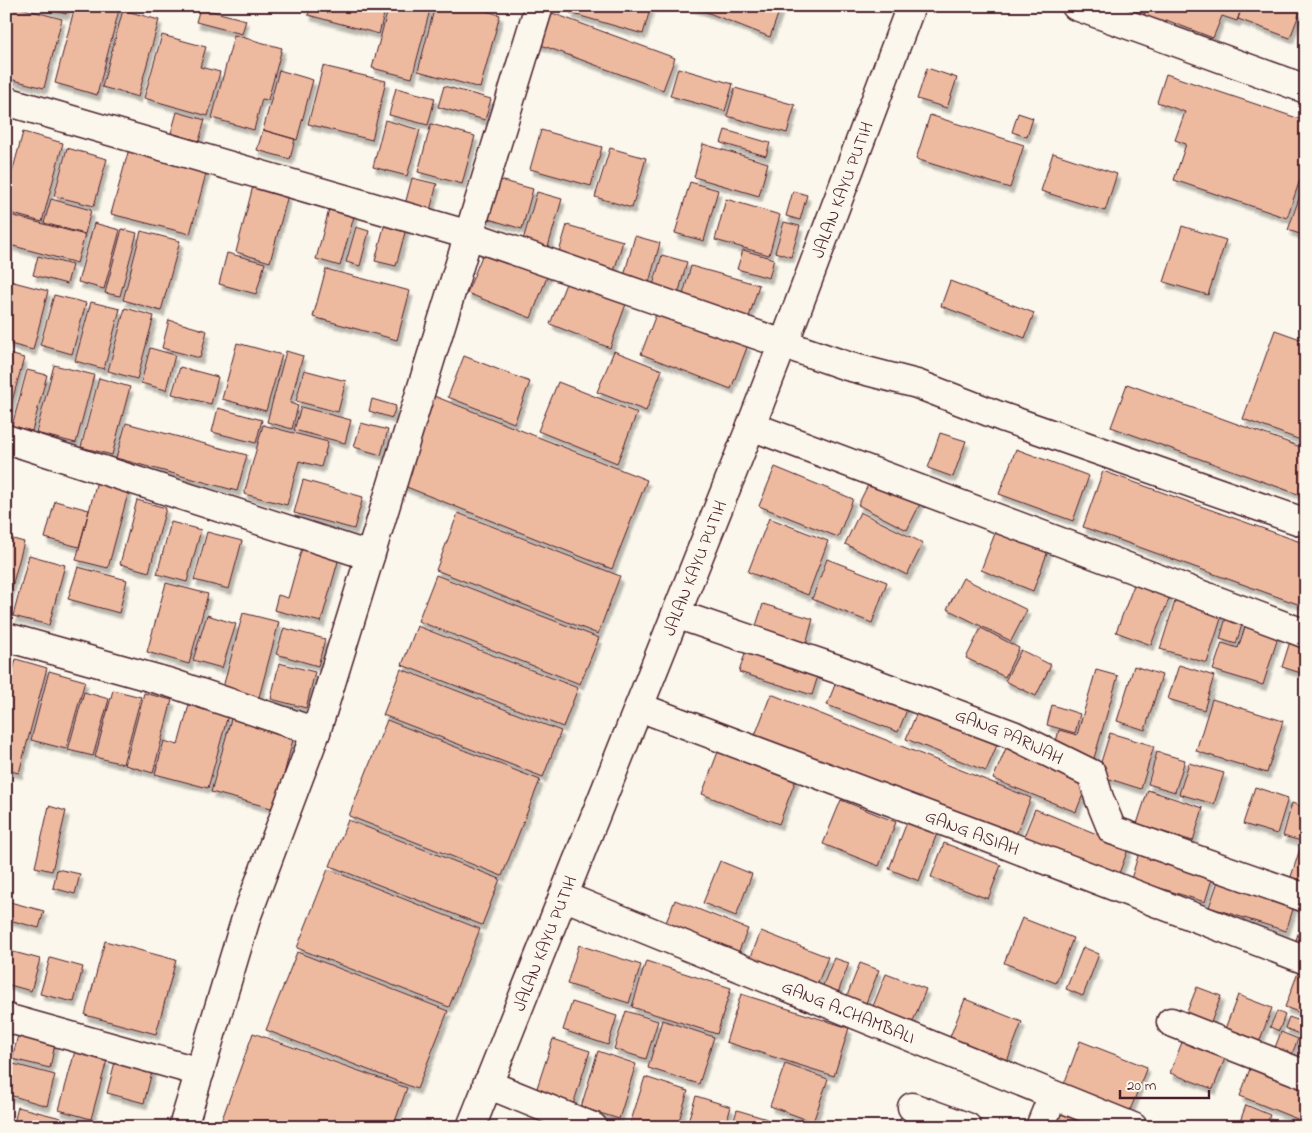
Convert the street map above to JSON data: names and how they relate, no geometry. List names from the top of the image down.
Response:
{
  "streets": {
    "street": [
      "JALAN KAYU PUTIH",
      "GANG PARIJAH",
      "GANG ASIAH",
      "GANG A.CHAMBALI"
    ]
  },
  "crossings": [
    ["JALAN KAYU PUTIH", "GANG PARIJAH"],
    ["JALAN KAYU PUTIH", "GANG ASIAH"],
    ["JALAN KAYU PUTIH", "GANG A.CHAMBALI"]
  ],
  "scale_bar": "20 m"
}
